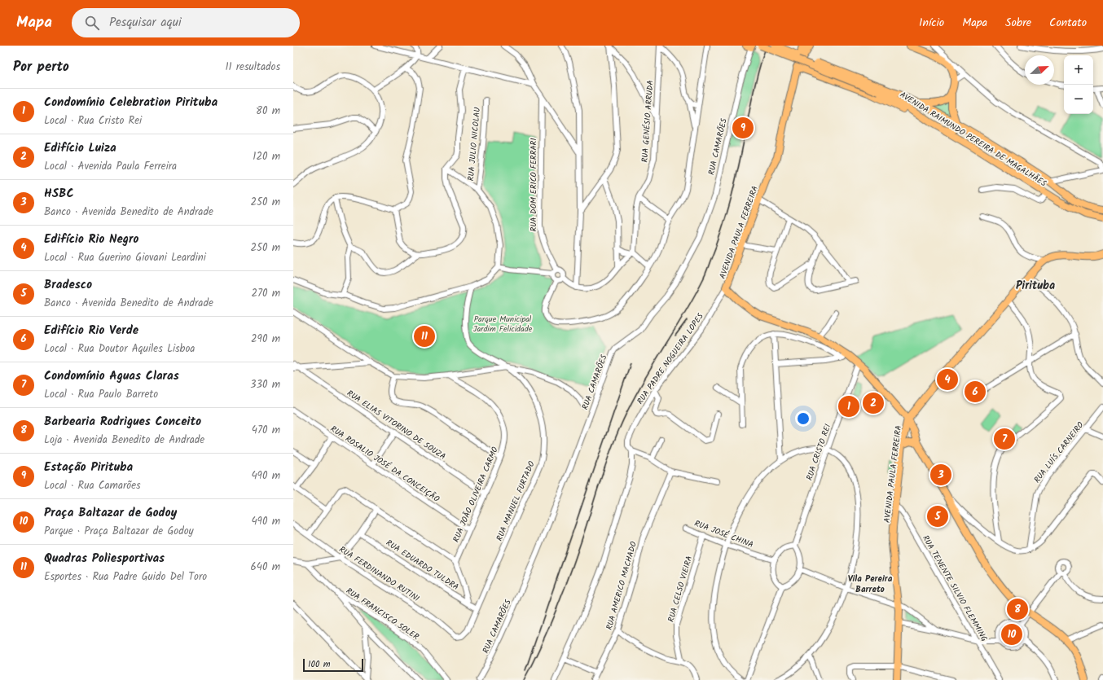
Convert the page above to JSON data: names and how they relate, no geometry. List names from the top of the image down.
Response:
{
  "streets": {
    "main road": ["AVENIDA RAIMUNDO PEREIRA DE MAGALHÃES", "AVENIDA PAULA FERREIRA"],
    "street": [
      "RUA GENÉSIO ARRUDA",
      "RUA JULIO NICOLAU",
      "RUA CAMARÕES",
      "RUA DOM ERICO FERRARI",
      "RUA PADRE NOGUEIRA LOPES",
      "RUA ELIAS VITORINO DE SOUZA",
      "RUA CRISTO REI",
      "RUA LUÍS CARNEIRO",
      "RUA ROSALIO JOSÉ DA CONCEIÇÃO",
      "RUA JOÃO OLIVEIRA CARMO",
      "RUA MANUEL FURTADO",
      "RUA JOSÉ CHINA",
      "RUA EDUARDO TULDRA",
      "RUA FERDINANDO RUTINI",
      "RUA AMERICO MACHADO",
      "RUA TENENTE SILVIO FLEMMING",
      "RUA CELSO VIEIRA",
      "RUA FRANCISCO SOLER"
    ]
  },
  "crossings": [
    ["AVENIDA PAULA FERREIRA", "RUA PADRE NOGUEIRA LOPES"],
    ["AVENIDA PAULA FERREIRA", "RUA CRISTO REI"],
    ["AVENIDA PAULA FERREIRA", "RUA TENENTE SILVIO FLEMMING"],
    ["RUA ELIAS VITORINO DE SOUZA", "RUA JOÃO OLIVEIRA CARMO"],
    ["RUA CRISTO REI", "RUA JOSÉ CHINA"],
    ["RUA ROSALIO JOSÉ DA CONCEIÇÃO", "RUA JOÃO OLIVEIRA CARMO"],
    ["RUA MANUEL FURTADO", "RUA EDUARDO TULDRA"],
    ["RUA MANUEL FURTADO", "RUA FERDINANDO RUTINI"],
    ["RUA JOSÉ CHINA", "RUA CELSO VIEIRA"]
  ],
  "districts": ["Pirituba", "Vila Pereira Barreto"],
  "parks": ["Parque Municipal Jardim Felicidade"],
  "scale_bar": "100 m",
  "north": "top right",
  "page": {
    "header": "Mapa",
    "search": "Pesquisar aqui",
    "nav": [
      "Início",
      "Mapa",
      "Sobre",
      "Contato"
    ],
    "heading": ["Por perto", "11 resultados"],
    "map_buttons": ["+", "−"],
    "list": [
      {
        "mark": "1",
        "name": "Condomínio Celebration Pirituba",
        "note": "Local · Rua Cristo Rei",
        "value": "80 m"
      },
      {
        "mark": "2",
        "name": "Edifício Luiza",
        "note": "Local · Avenida Paula Ferreira",
        "value": "120 m"
      },
      {
        "mark": "3",
        "name": "HSBC",
        "note": "Banco · Avenida Benedito de Andrade",
        "value": "250 m"
      },
      {
        "mark": "4",
        "name": "Edifício Rio Negro",
        "note": "Local · Rua Guerino Giovani Leardini",
        "value": "250 m"
      },
      {
        "mark": "5",
        "name": "Bradesco",
        "note": "Banco · Avenida Benedito de Andrade",
        "value": "270 m"
      },
      {
        "mark": "6",
        "name": "Edifício Rio Verde",
        "note": "Local · Rua Doutor Aquiles Lisboa",
        "value": "290 m"
      },
      {
        "mark": "7",
        "name": "Condomínio Aguas Claras",
        "note": "Local · Rua Paulo Barreto",
        "value": "330 m"
      },
      {
        "mark": "8",
        "name": "Barbearia Rodrigues Conceito",
        "note": "Loja · Avenida Benedito de Andrade",
        "value": "470 m"
      },
      {
        "mark": "9",
        "name": "Estação Pirituba",
        "note": "Local · Rua Camarões",
        "value": "490 m"
      },
      {
        "mark": "10",
        "name": "Praça Baltazar de Godoy",
        "note": "Parque · Praça Baltazar de Godoy",
        "value": "490 m"
      },
      {
        "mark": "11",
        "name": "Quadras Poliesportivas",
        "note": "Esportes · Rua Padre Guido Del Toro",
        "value": "640 m"
      }
    ],
    "pins": [
      "9",
      "11",
      "4",
      "6",
      "2",
      "1",
      "7",
      "3",
      "5",
      "8",
      "10"
    ],
    "scale": "100 m"
  }
}
